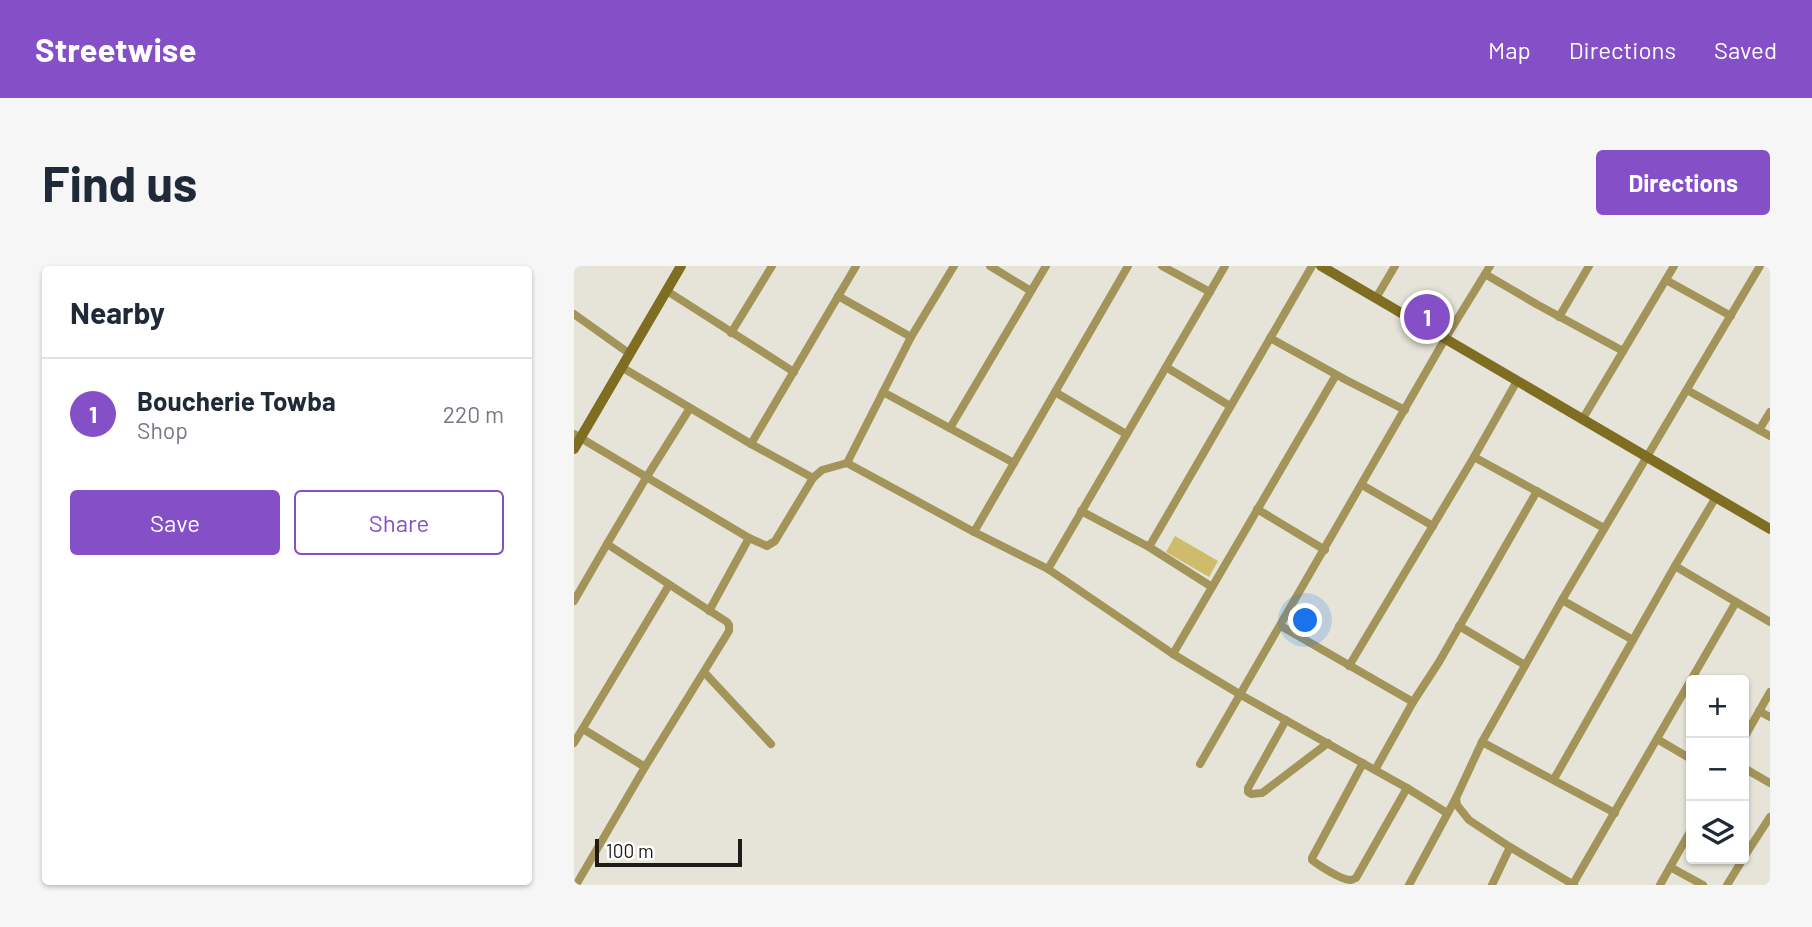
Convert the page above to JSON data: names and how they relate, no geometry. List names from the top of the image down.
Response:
{
  "scale_bar": "100 m",
  "page": {
    "header": "Streetwise",
    "nav": ["Map", "Directions", "Saved"],
    "buttons": [
      "Directions",
      ["Save", "Share"]
    ],
    "title": "Find us",
    "heading": "Nearby",
    "pins": "1",
    "list": [
      {
        "mark": "1",
        "name": "Boucherie Towba",
        "note": "Shop",
        "value": "220 m"
      }
    ],
    "map_buttons": ["+", "−"],
    "scale": "100 m"
  }
}
